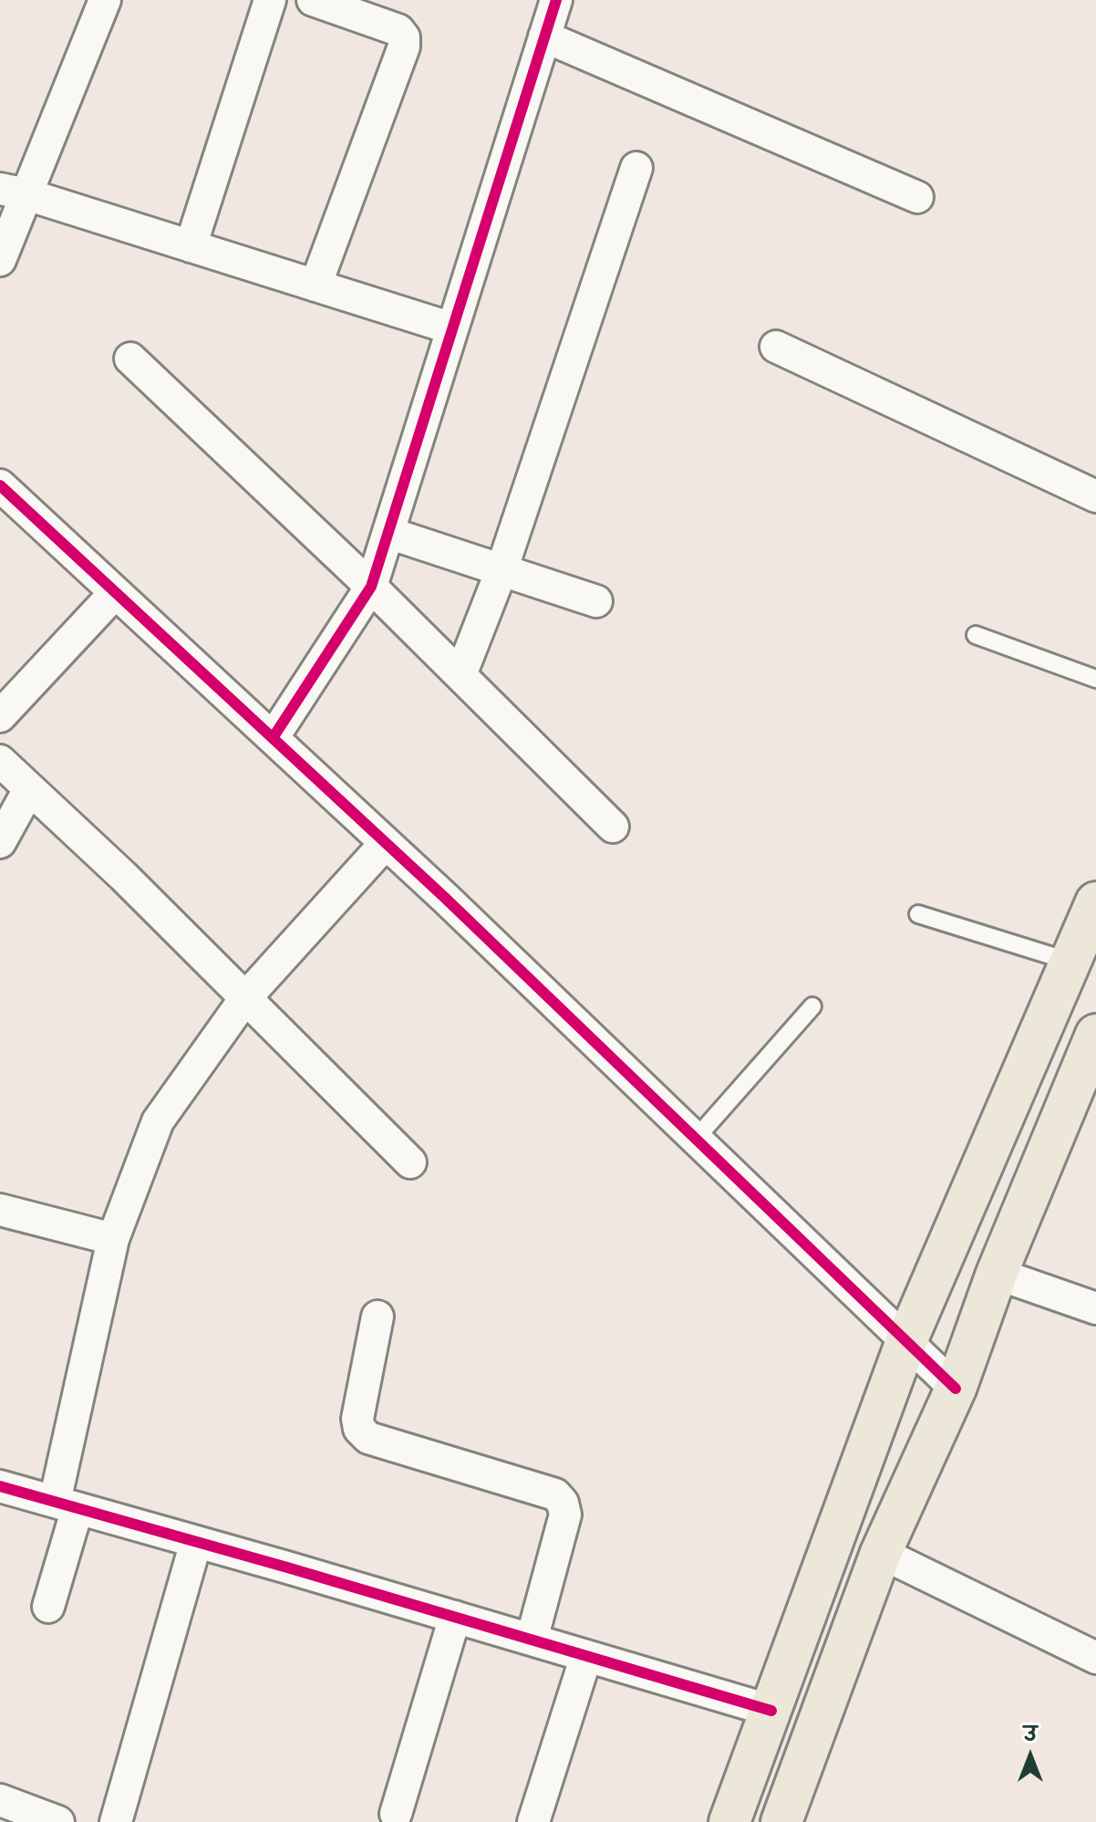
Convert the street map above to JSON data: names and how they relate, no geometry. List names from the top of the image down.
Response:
{
  "north": "top"
}
